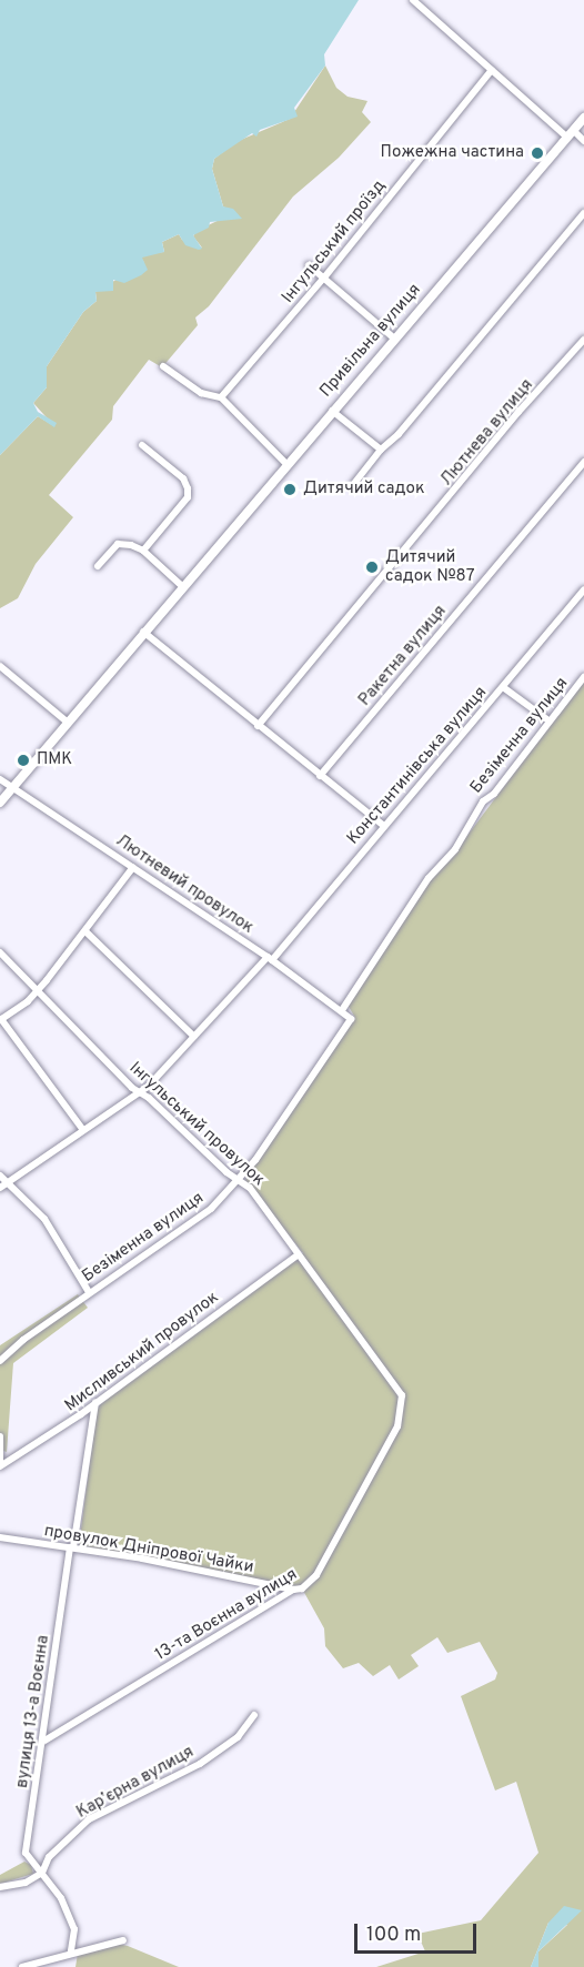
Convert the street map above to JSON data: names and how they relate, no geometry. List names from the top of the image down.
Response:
{
  "streets": {
    "street": [
      "Інгульський проїзд",
      "Привільна вулиця",
      "Лютнева вулиця",
      "Ракетна вулиця",
      "Безіменна вулиця",
      "Константинівська вулиця",
      "Лютневий провулок",
      "Інгульський провулок",
      "Мисливський провулок",
      "провулок Дніпрової Чайки",
      "13-та Воєнна вулиця",
      "вулиця 13-а Воєнна",
      "Карʼєрна вулиця"
    ]
  },
  "crossings": [
    ["Привільна вулиця", "Лютневий провулок"],
    ["Безіменна вулиця", "Лютневий провулок"],
    ["Безіменна вулиця", "Інгульський провулок"],
    ["Константинівська вулиця", "Лютневий провулок"],
    ["Константинівська вулиця", "Інгульський провулок"],
    ["Інгульський провулок", "Мисливський провулок"],
    ["Інгульський провулок", "13-та Воєнна вулиця"],
    ["Мисливський провулок", "вулиця 13-а Воєнна"],
    ["провулок Дніпрової Чайки", "13-та Воєнна вулиця"],
    ["провулок Дніпрової Чайки", "вулиця 13-а Воєнна"],
    ["13-та Воєнна вулиця", "вулиця 13-а Воєнна"],
    ["вулиця 13-а Воєнна", "Карʼєрна вулиця"]
  ],
  "places": [
    "Пожежна частина",
    "Дитячий садок",
    "Дитячий садок №87",
    "ПМК"
  ],
  "scale_bar": "100 m"
}
